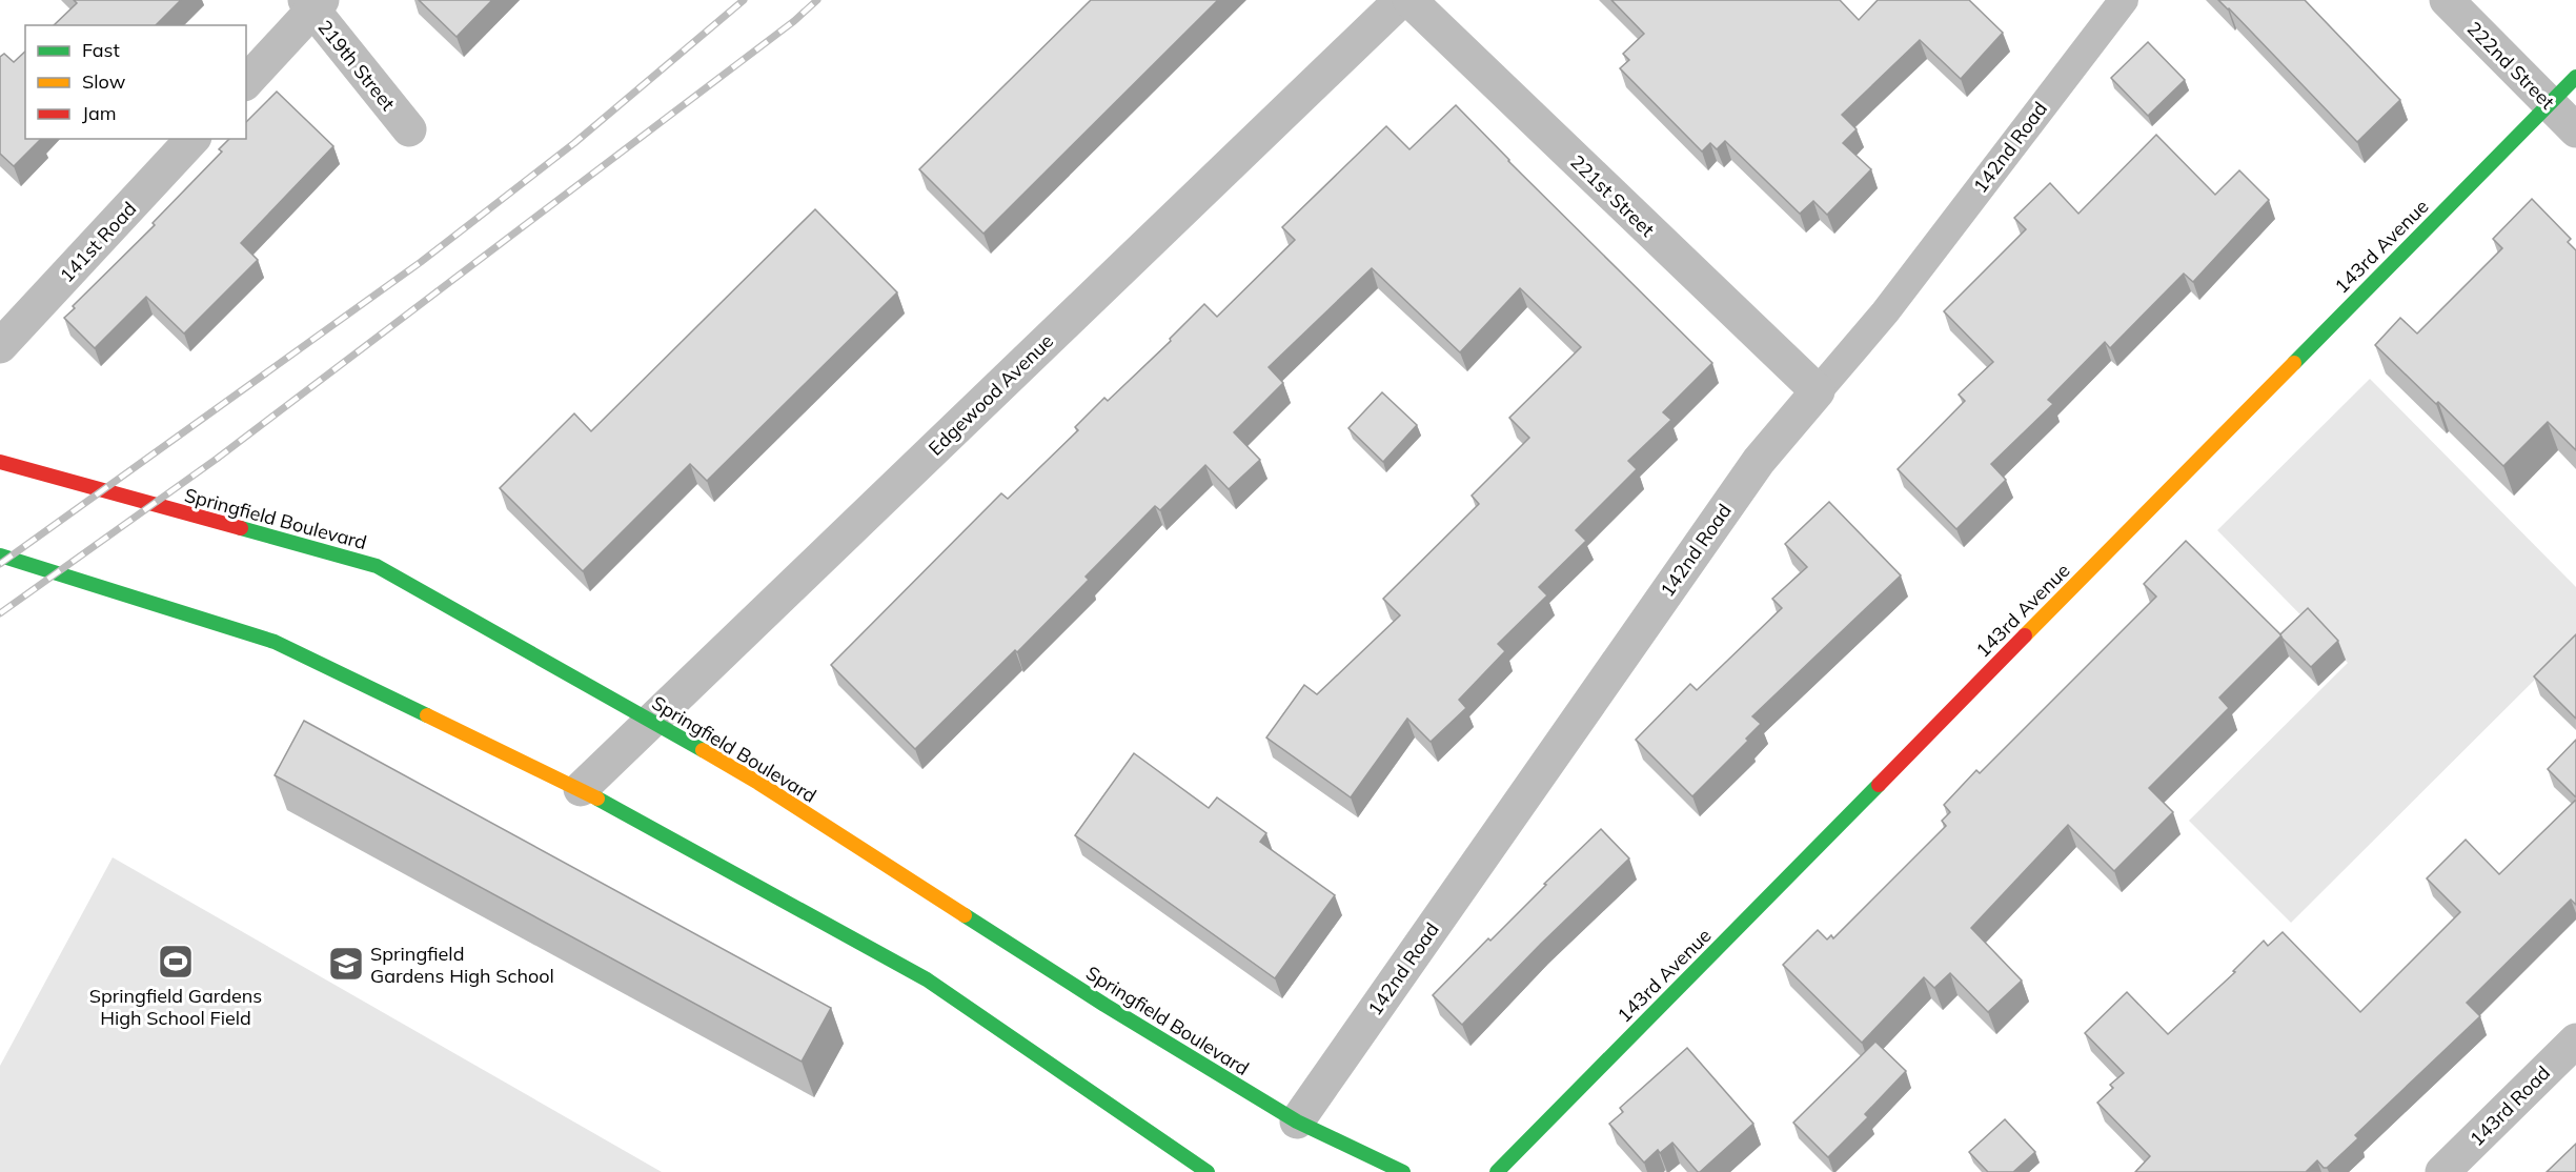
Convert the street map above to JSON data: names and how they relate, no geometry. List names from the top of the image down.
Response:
{
  "streets": {
    "main road": ["143rd Avenue", "Springfield Boulevard"],
    "street": [
      "219th Street",
      "222nd Street",
      "142nd Road",
      "221st Street",
      "141st Road",
      "Edgewood Avenue",
      "143rd Road"
    ]
  },
  "crossings": [
    ["222nd Street", "143rd Avenue"],
    ["142nd Road", "221st Street"],
    ["142nd Road", "Springfield Boulevard"],
    ["Edgewood Avenue", "Springfield Boulevard"]
  ],
  "places": {
    "sports": ["Springfield Gardens High School Field"],
    "school or university": ["Springfield Gardens High School"]
  },
  "legend": ["Fast", "Slow", "Jam"]
}
